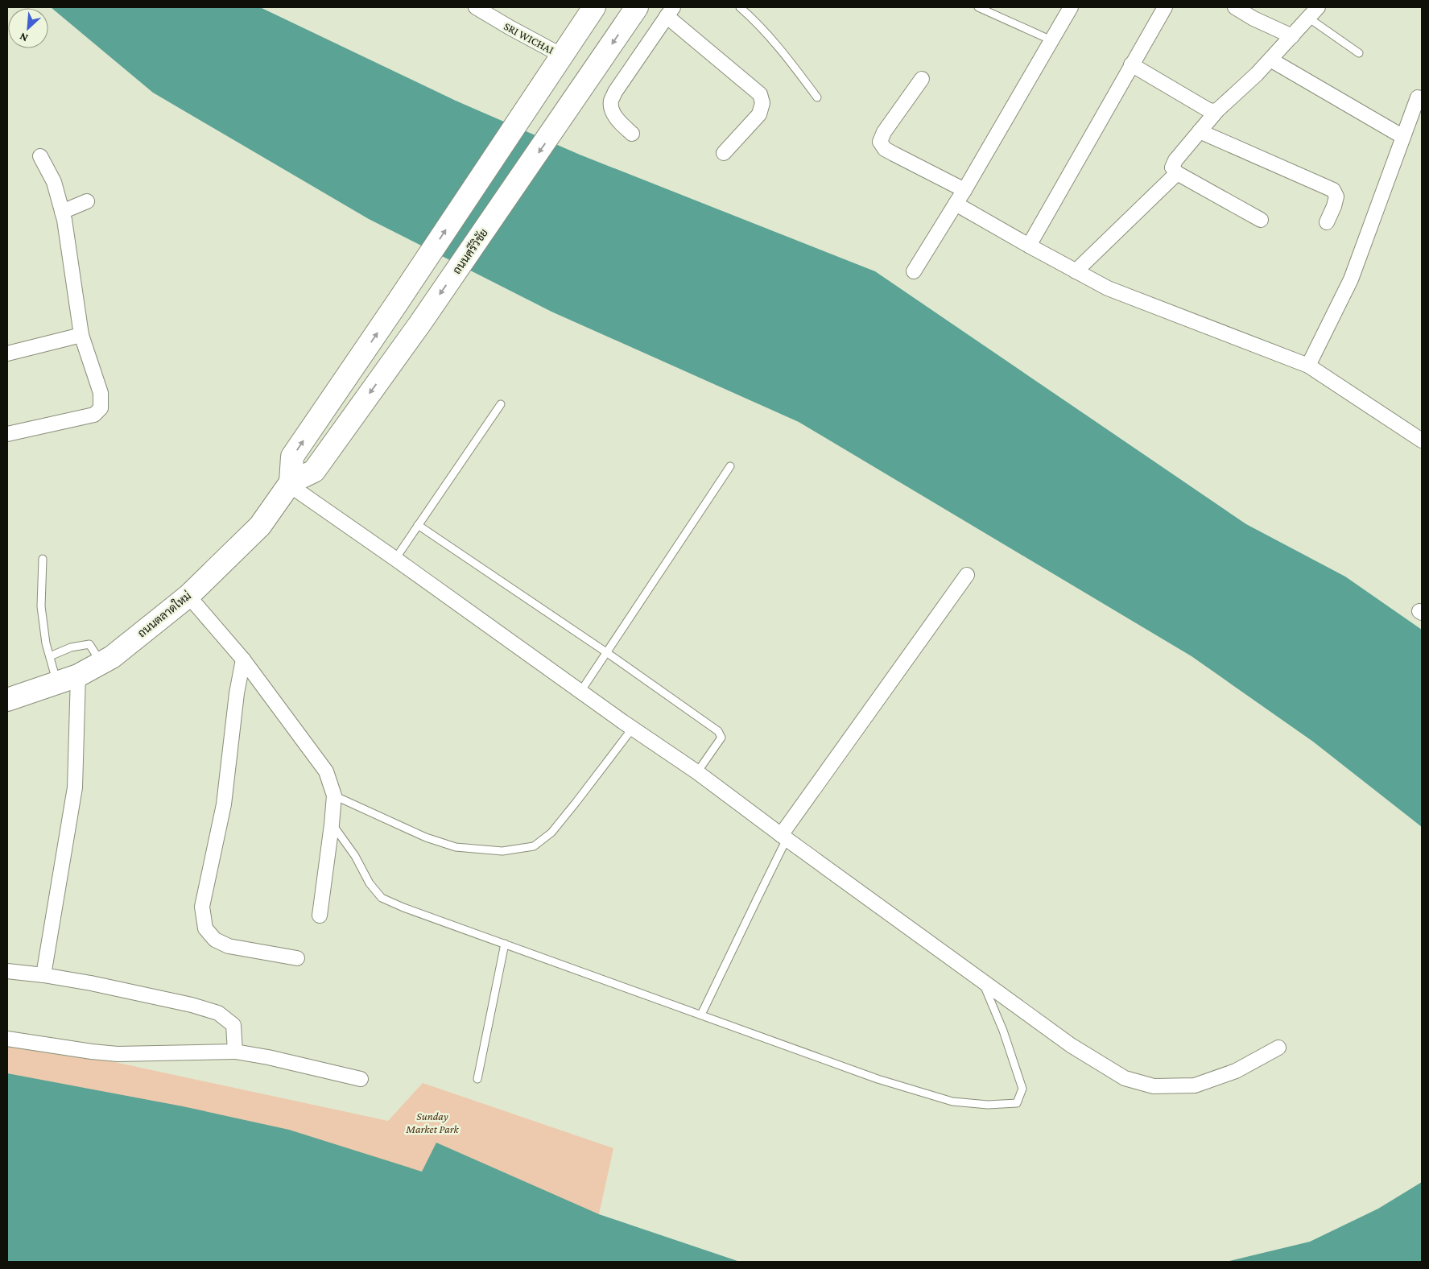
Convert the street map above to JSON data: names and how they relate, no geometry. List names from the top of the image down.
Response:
{
  "streets": {
    "main road": ["ถนนศรีวิชัย", "ถนนตลาดใหม่"],
    "street": ["SRI WICHAI"]
  },
  "crossings": [
    ["ถนนศรีวิชัย", "ถนนตลาดใหม่"]
  ],
  "parks": ["Sunday Market Park"],
  "north": "bottom left"
}
